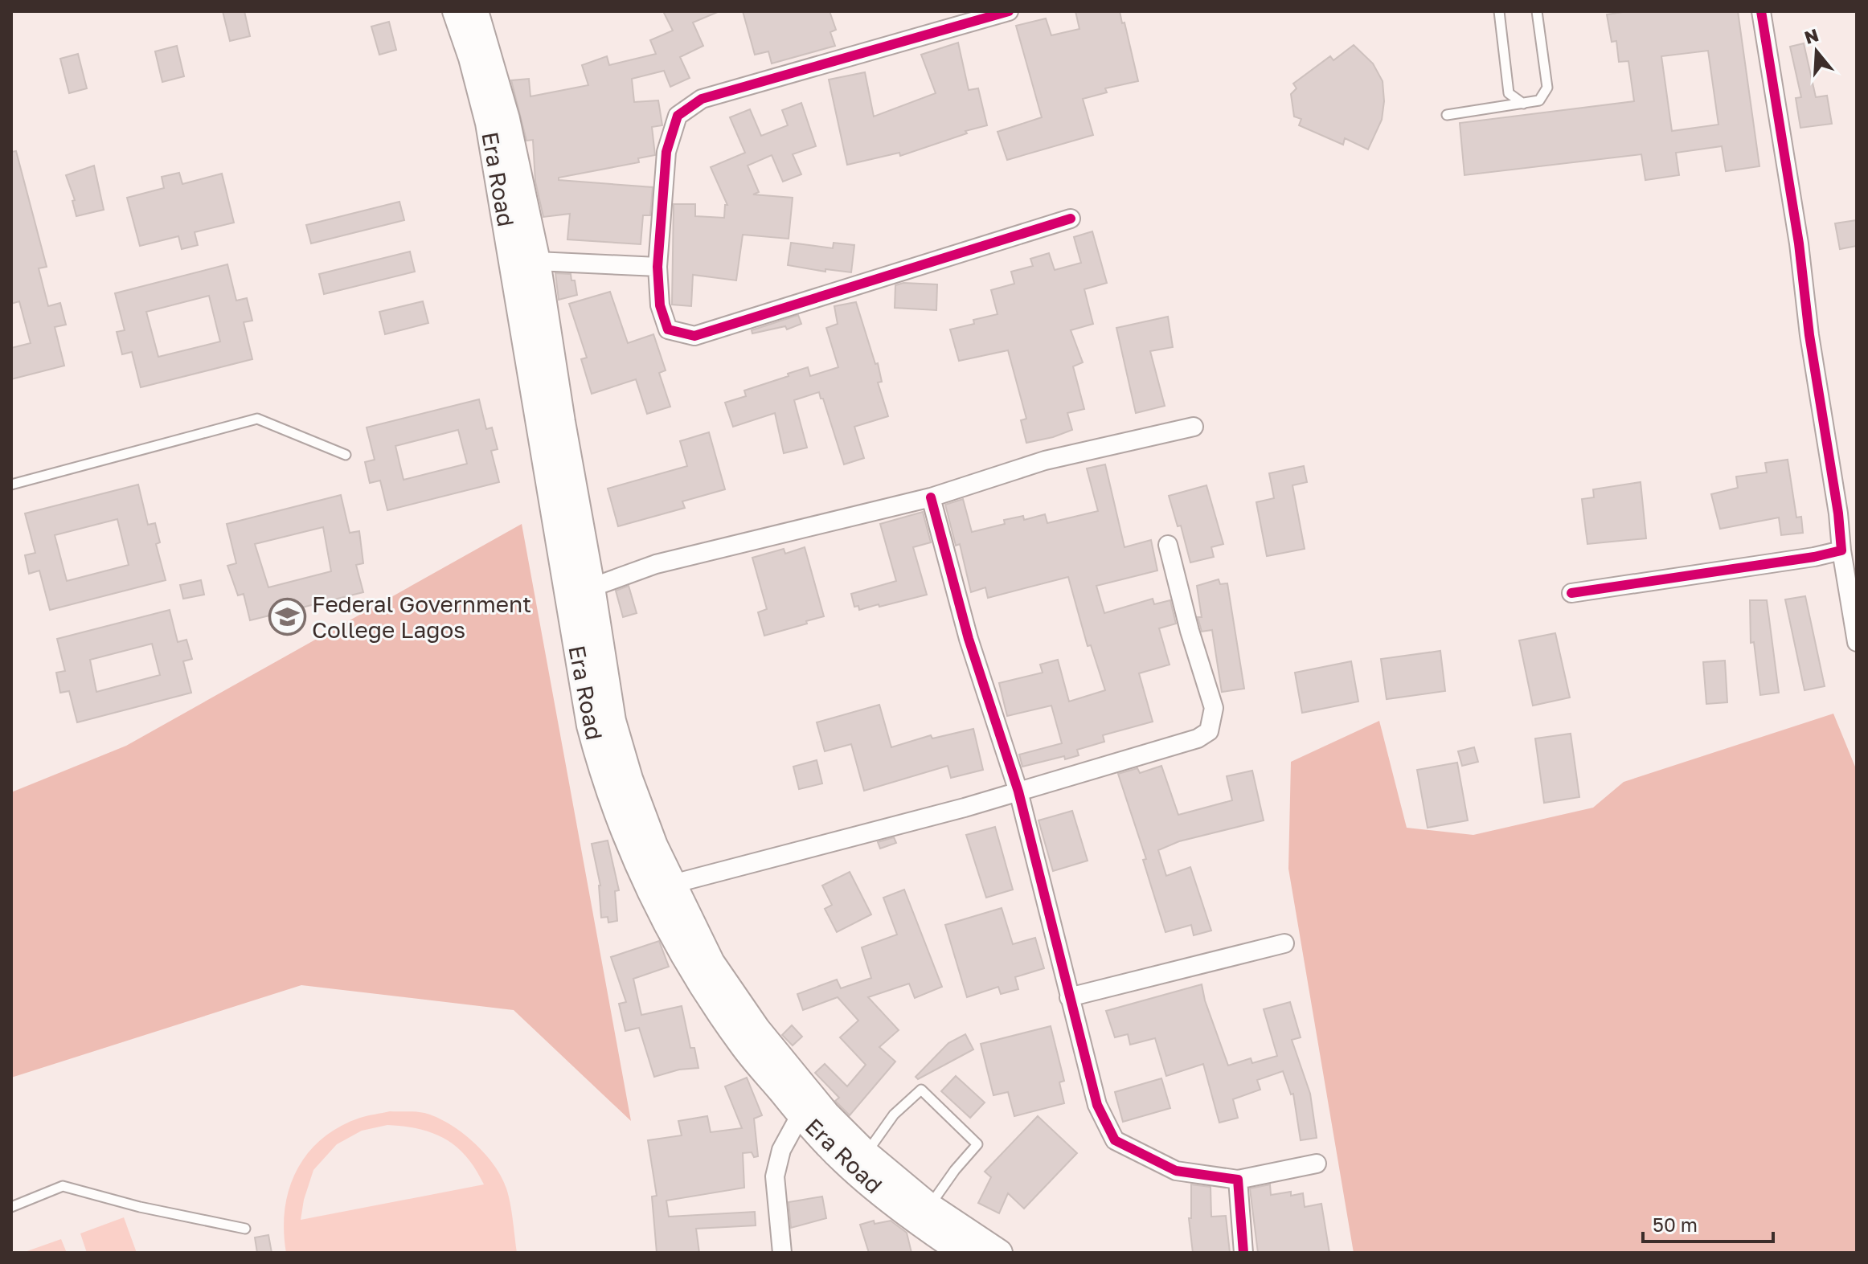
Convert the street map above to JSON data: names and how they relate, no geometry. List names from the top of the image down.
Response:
{
  "streets": {
    "main road": ["Era Road"]
  },
  "places": {
    "school or university": ["Federal Government College Lagos"]
  },
  "scale_bar": "50 m",
  "north": "top"
}
